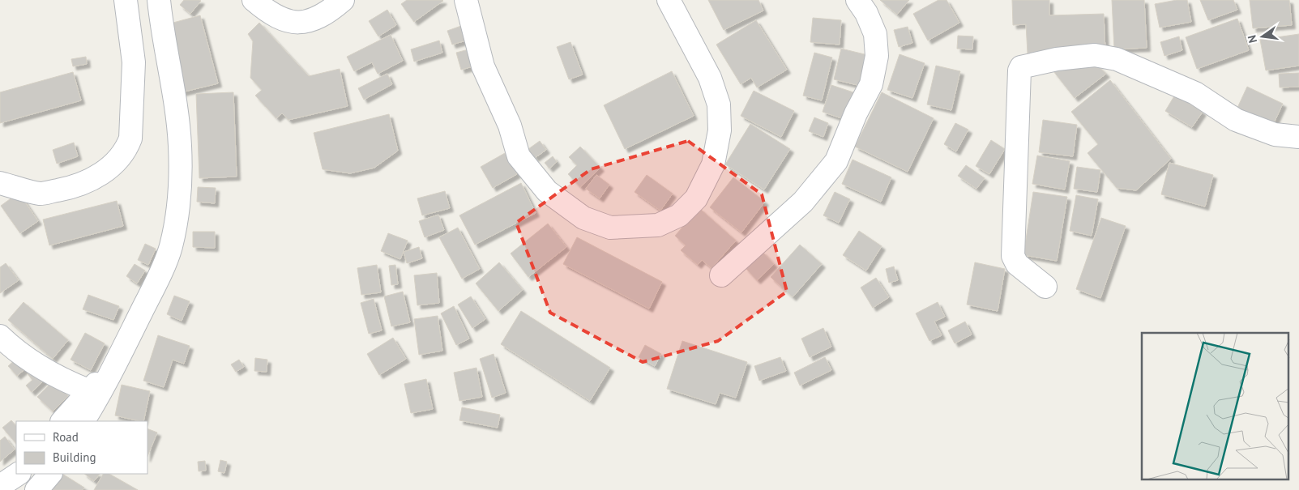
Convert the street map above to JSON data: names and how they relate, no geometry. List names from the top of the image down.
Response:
{
  "legend": ["Road", "Building"],
  "north": "left"
}
